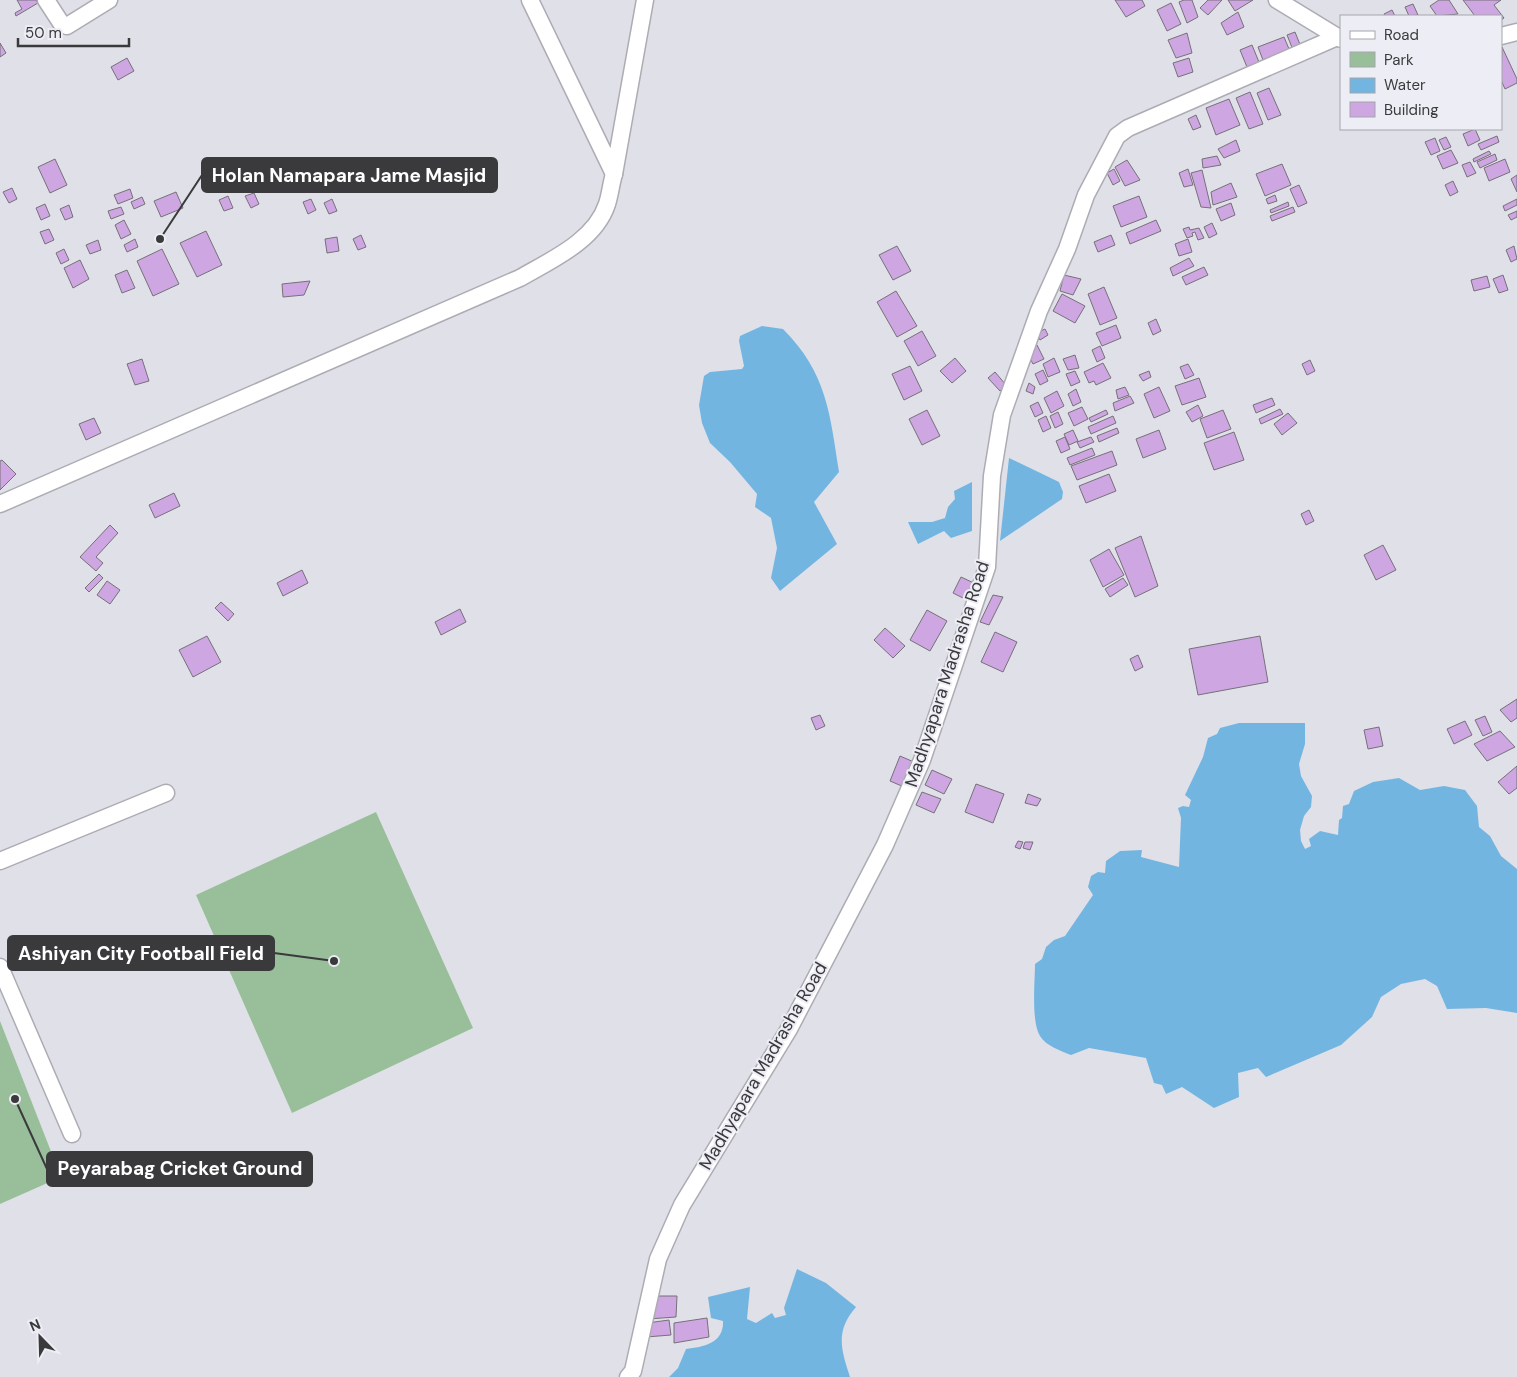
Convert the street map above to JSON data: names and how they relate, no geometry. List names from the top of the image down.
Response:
{
  "streets": {
    "street": ["Madhyapara Madrasha Road"]
  },
  "places": ["Holan Namapara Jame Masjid", "Ashiyan City Football Field", "Peyarabag Cricket Ground"],
  "legend": [
    "Road",
    "Park",
    "Water",
    "Building"
  ],
  "scale_bar": "50 m",
  "north": "top left"
}
